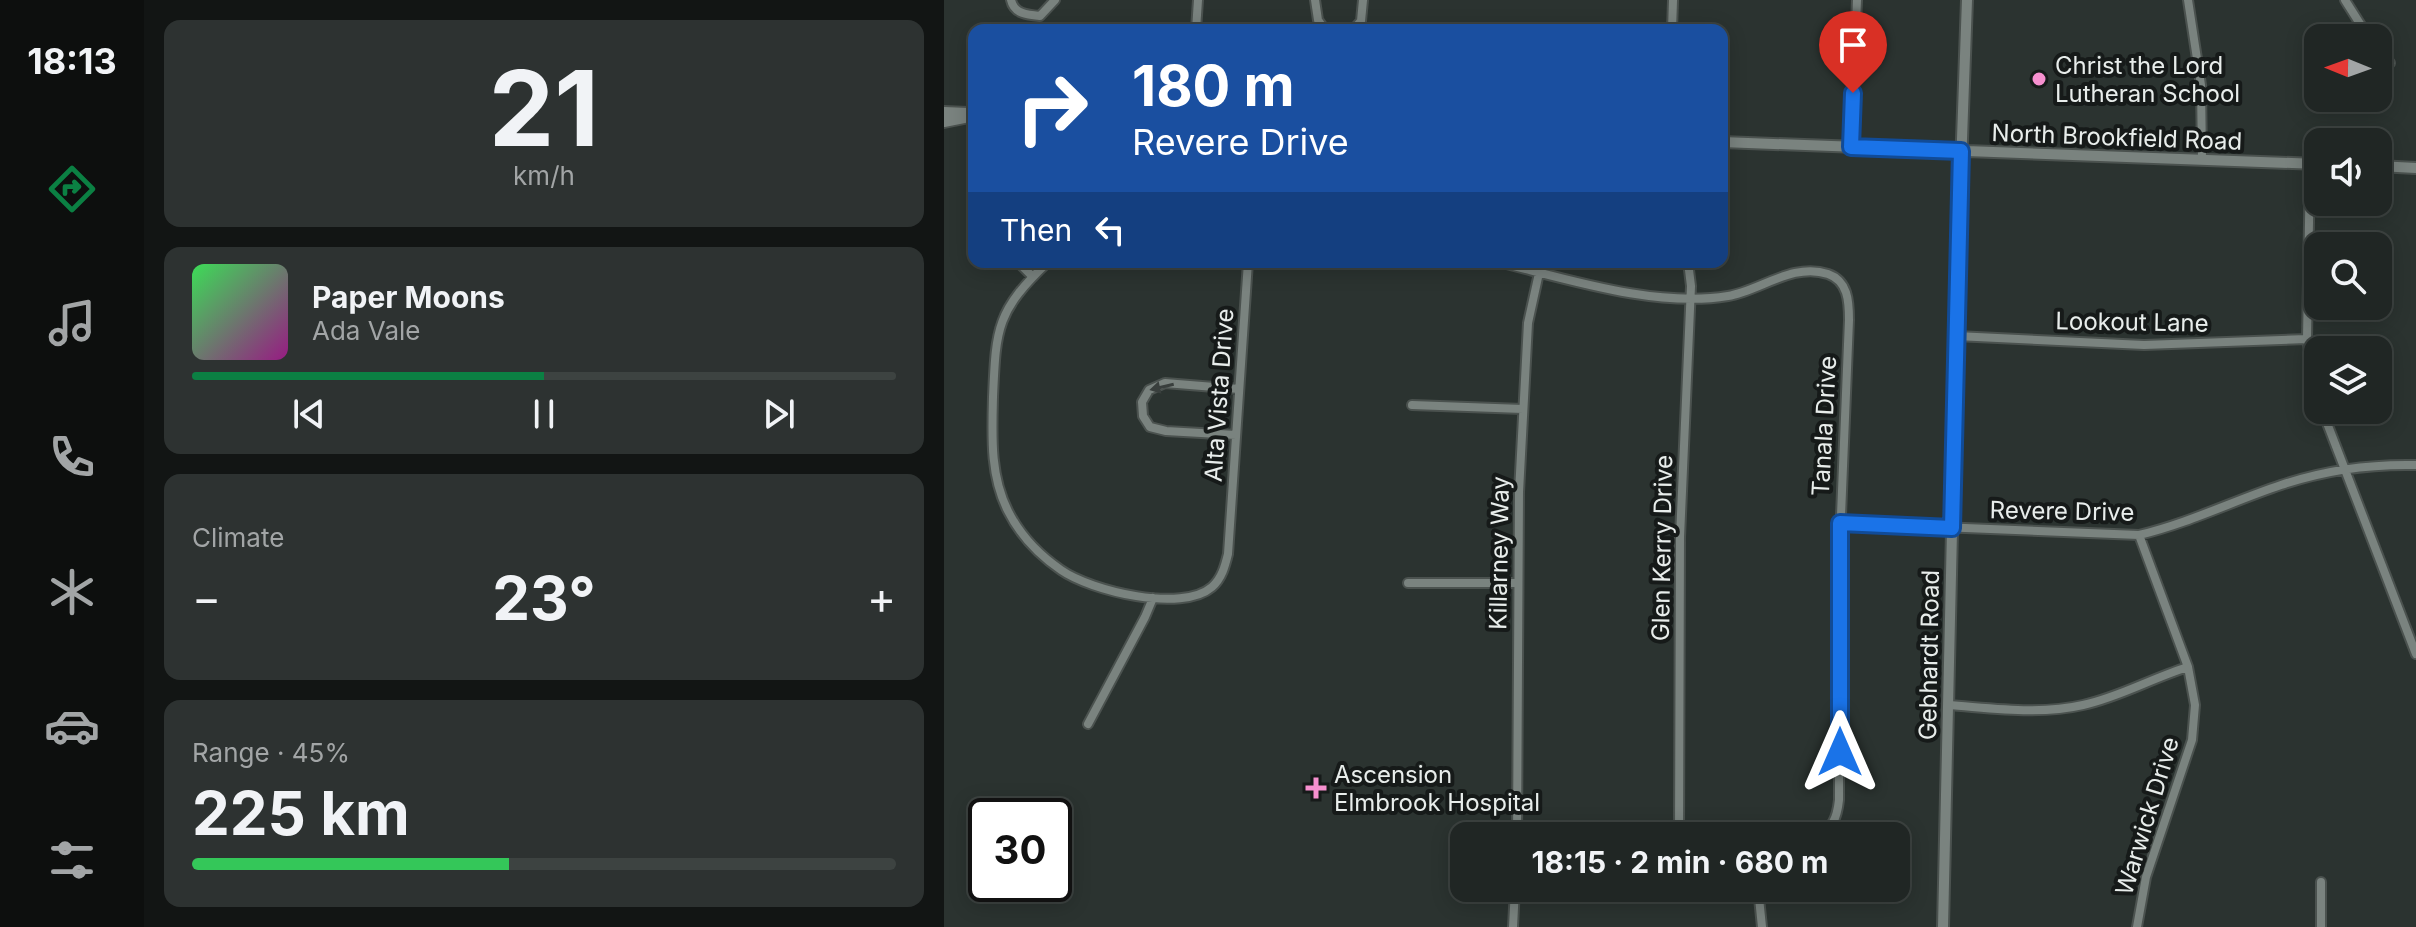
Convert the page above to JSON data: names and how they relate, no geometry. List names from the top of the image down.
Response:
{
  "streets": {
    "street": [
      "North Brookfield Road",
      "Lookout Lane",
      "Alta Vista Drive",
      "Tanala Drive",
      "Revere Drive",
      "Glen Kerry Drive",
      "Killarney Way",
      "Gebhardt Road",
      "Warwick Drive"
    ]
  },
  "crossings": [
    ["North Brookfield Road", "Gebhardt Road"],
    ["Lookout Lane", "Gebhardt Road"],
    ["Tanala Drive", "Revere Drive"],
    ["Tanala Drive", "Glen Kerry Drive"],
    ["Revere Drive", "Gebhardt Road"],
    ["Revere Drive", "Warwick Drive"]
  ],
  "places": {
    "other": ["Christ the Lord Lutheran School"],
    "health": ["Ascension Elmbrook Hospital"]
  },
  "north": "left",
  "page": {
    "tabs": "18:13",
    "tile": [
      ["21", "km/h"],
      "Climate",
      ["Range · 45%", "225 km"]
    ],
    "turn": ["180 m", "Revere Drive"],
    "then": "Then",
    "song": ["Paper Moons", "Ada Vale"],
    "heat": ["−", "23°", "+"],
    "limit": "30",
    "trip": "18:15 · 2 min · 680 m"
  }
}
